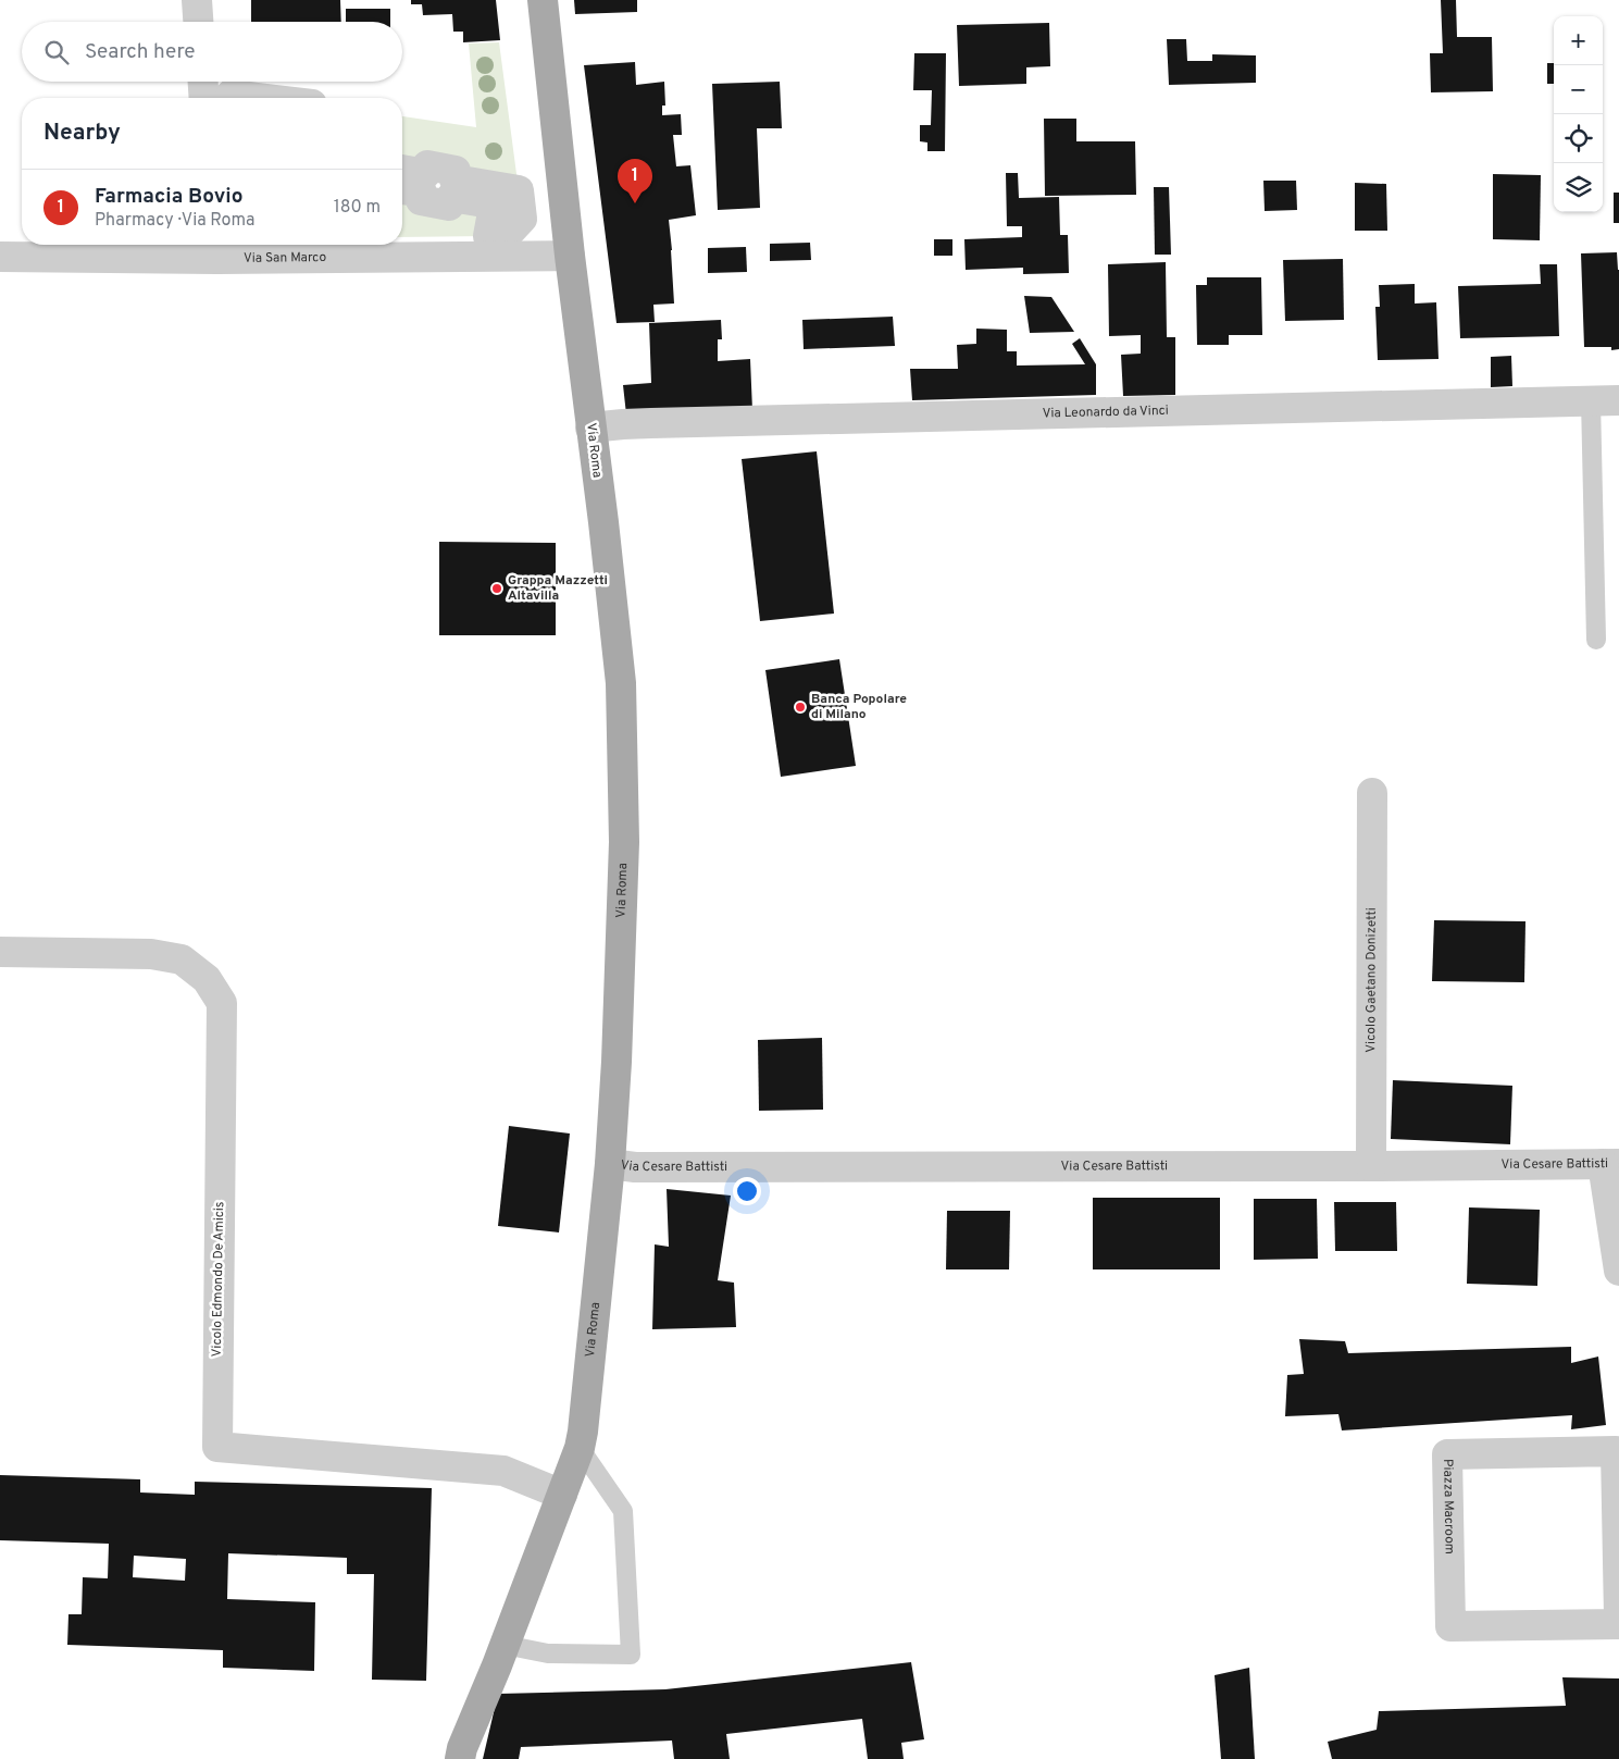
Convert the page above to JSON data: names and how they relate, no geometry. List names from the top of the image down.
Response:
{
  "streets": {
    "main road": ["Via Roma"],
    "street": [
      "Via San Marco",
      "Via Leonardo da Vinci",
      "Vicolo Gaetano Donizetti",
      "Via Cesare Battisti",
      "Vicolo Edmondo De Amicis",
      "Piazza Macroom"
    ]
  },
  "crossings": [
    ["Via San Marco", "Via Roma"],
    ["Via Leonardo da Vinci", "Via Roma"],
    ["Via Roma", "Via Cesare Battisti"],
    ["Via Roma", "Vicolo Edmondo De Amicis"],
    ["Vicolo Gaetano Donizetti", "Via Cesare Battisti"]
  ],
  "places": ["Grappa Mazzetti Altavilla", "Banca Popolare di Milano"],
  "page": {
    "map_buttons": ["+", "−"],
    "search": "Search here",
    "heading": "Nearby",
    "pins": "1",
    "list": [
      {
        "mark": "1",
        "name": "Farmacia Bovio",
        "note": "Pharmacy · Via Roma",
        "value": "180 m"
      }
    ]
  }
}
